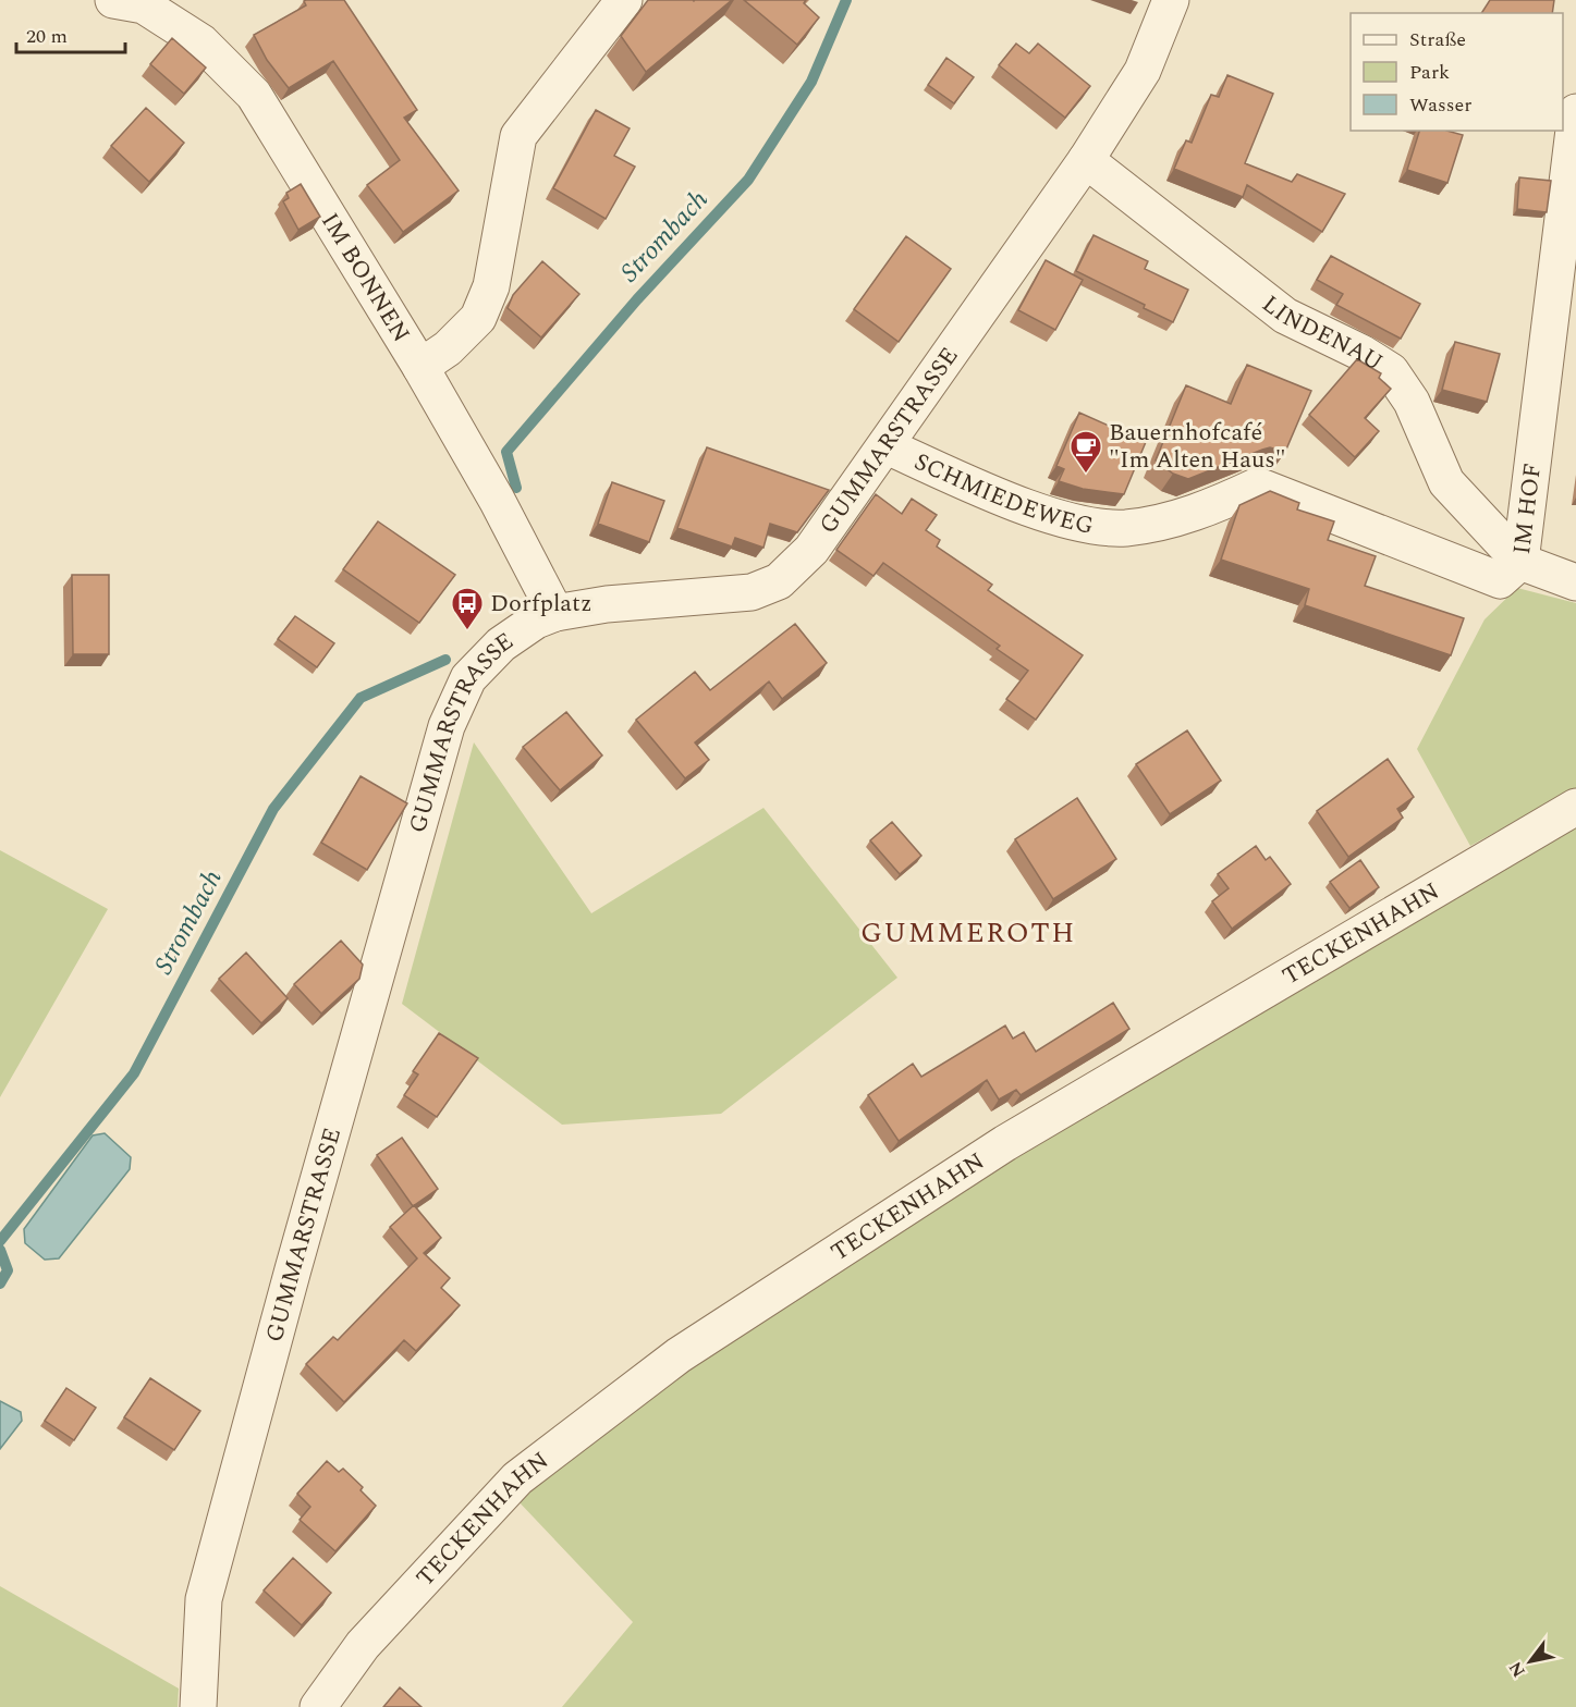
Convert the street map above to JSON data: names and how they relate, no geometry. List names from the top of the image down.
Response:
{
  "streets": {
    "street": [
      "IM BONNEN",
      "LINDENAU",
      "GUMMARSTRASSE",
      "SCHMIEDEWEG",
      "IM HOF",
      "TECKENHAHN"
    ]
  },
  "crossings": [
    ["IM BONNEN", "GUMMARSTRASSE"],
    ["LINDENAU", "GUMMARSTRASSE"],
    ["LINDENAU", "IM HOF"],
    ["GUMMARSTRASSE", "SCHMIEDEWEG"],
    ["SCHMIEDEWEG", "IM HOF"]
  ],
  "districts": ["GUMMEROTH"],
  "water": ["Strombach"],
  "places": {
    "cafe": ["Bauernhofcafé \"Im Alten Haus\""],
    "bus stop": ["Dorfplatz"]
  },
  "legend": ["Straße", "Park", "Wasser"],
  "scale_bar": "20 m",
  "north": "bottom left"
}
